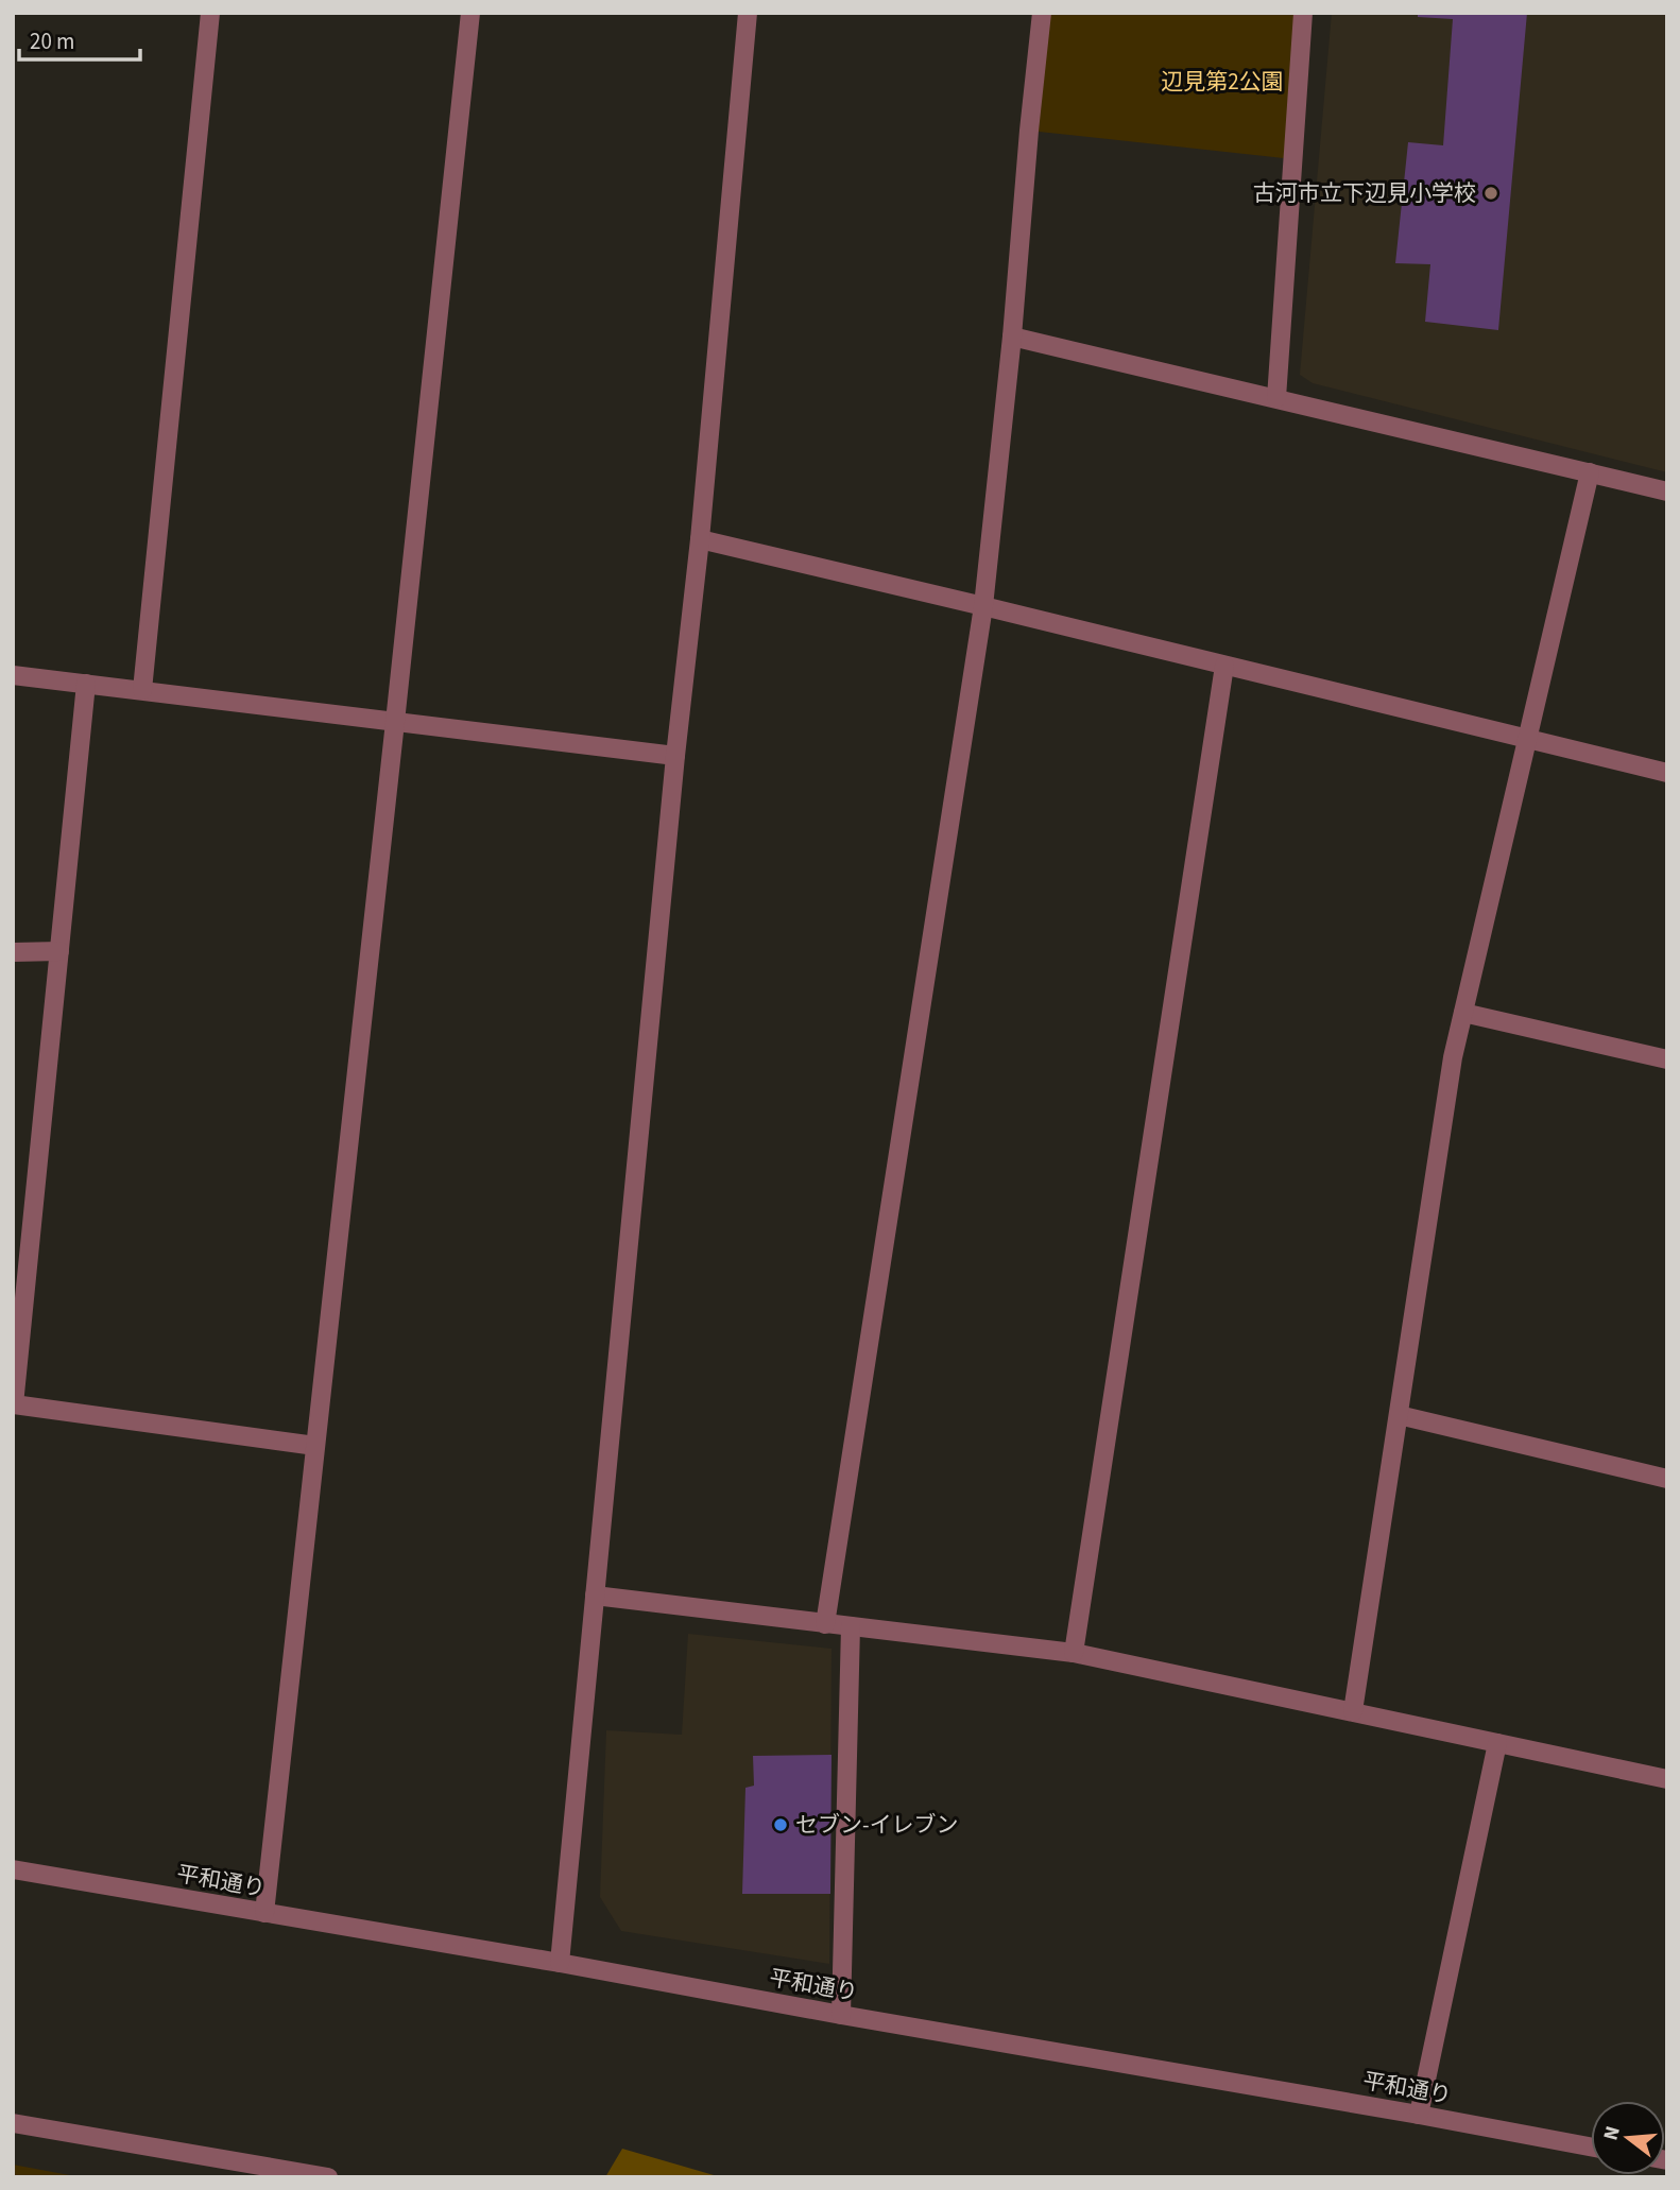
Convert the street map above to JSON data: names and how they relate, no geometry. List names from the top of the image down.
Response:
{
  "streets": {
    "street": ["平和通り"]
  },
  "parks": ["辺見第2公園"],
  "places": ["古河市立下辺見小学校", "セブン-イレブン"],
  "scale_bar": "20 m",
  "north": "left"
}
